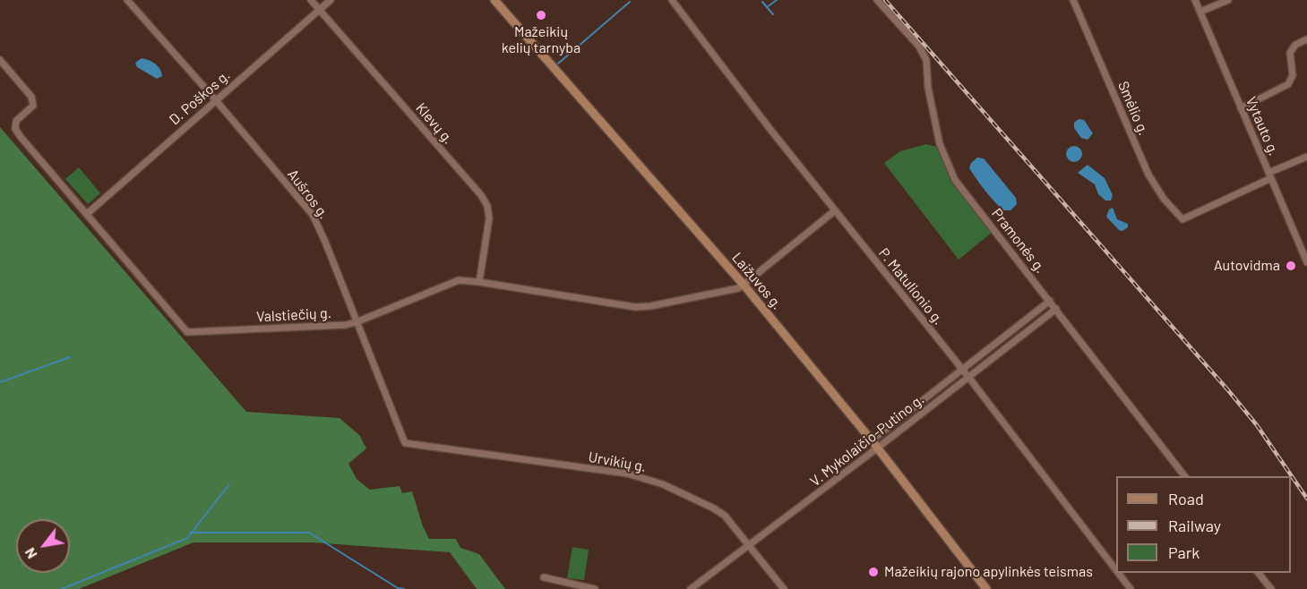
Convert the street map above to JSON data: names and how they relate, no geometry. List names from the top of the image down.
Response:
{
  "streets": {
    "main road": ["Laižuvos g."],
    "street": [
      "D. Poškos g.",
      "Smėlio g.",
      "Klevų g.",
      "Vytauto g.",
      "Aušros g.",
      "Pramonės g.",
      "P. Matulionio g.",
      "Valstiečių g.",
      "V. Mykolaičio-Putino g.",
      "Urvikių g."
    ]
  },
  "crossings": [
    ["D. Poškos g.", "Klevų g."],
    ["D. Poškos g.", "Aušros g."],
    ["D. Poškos g.", "Valstiečių g."],
    ["Smėlio g.", "Vytauto g."],
    ["Klevų g.", "Valstiečių g."],
    ["Aušros g.", "Valstiečių g."],
    ["Aušros g.", "Urvikių g."],
    ["Pramonės g.", "V. Mykolaičio-Putino g."],
    ["Laižuvos g.", "Valstiečių g."],
    ["Laižuvos g.", "V. Mykolaičio-Putino g."],
    ["P. Matulionio g.", "V. Mykolaičio-Putino g."],
    ["V. Mykolaičio-Putino g.", "Urvikių g."]
  ],
  "places": ["Mažeikių kelių tarnyba", "Autovidma", "Mažeikių rajono apylinkės teismas"],
  "legend": ["Road", "Railway", "Park"],
  "north": "bottom left"
}
